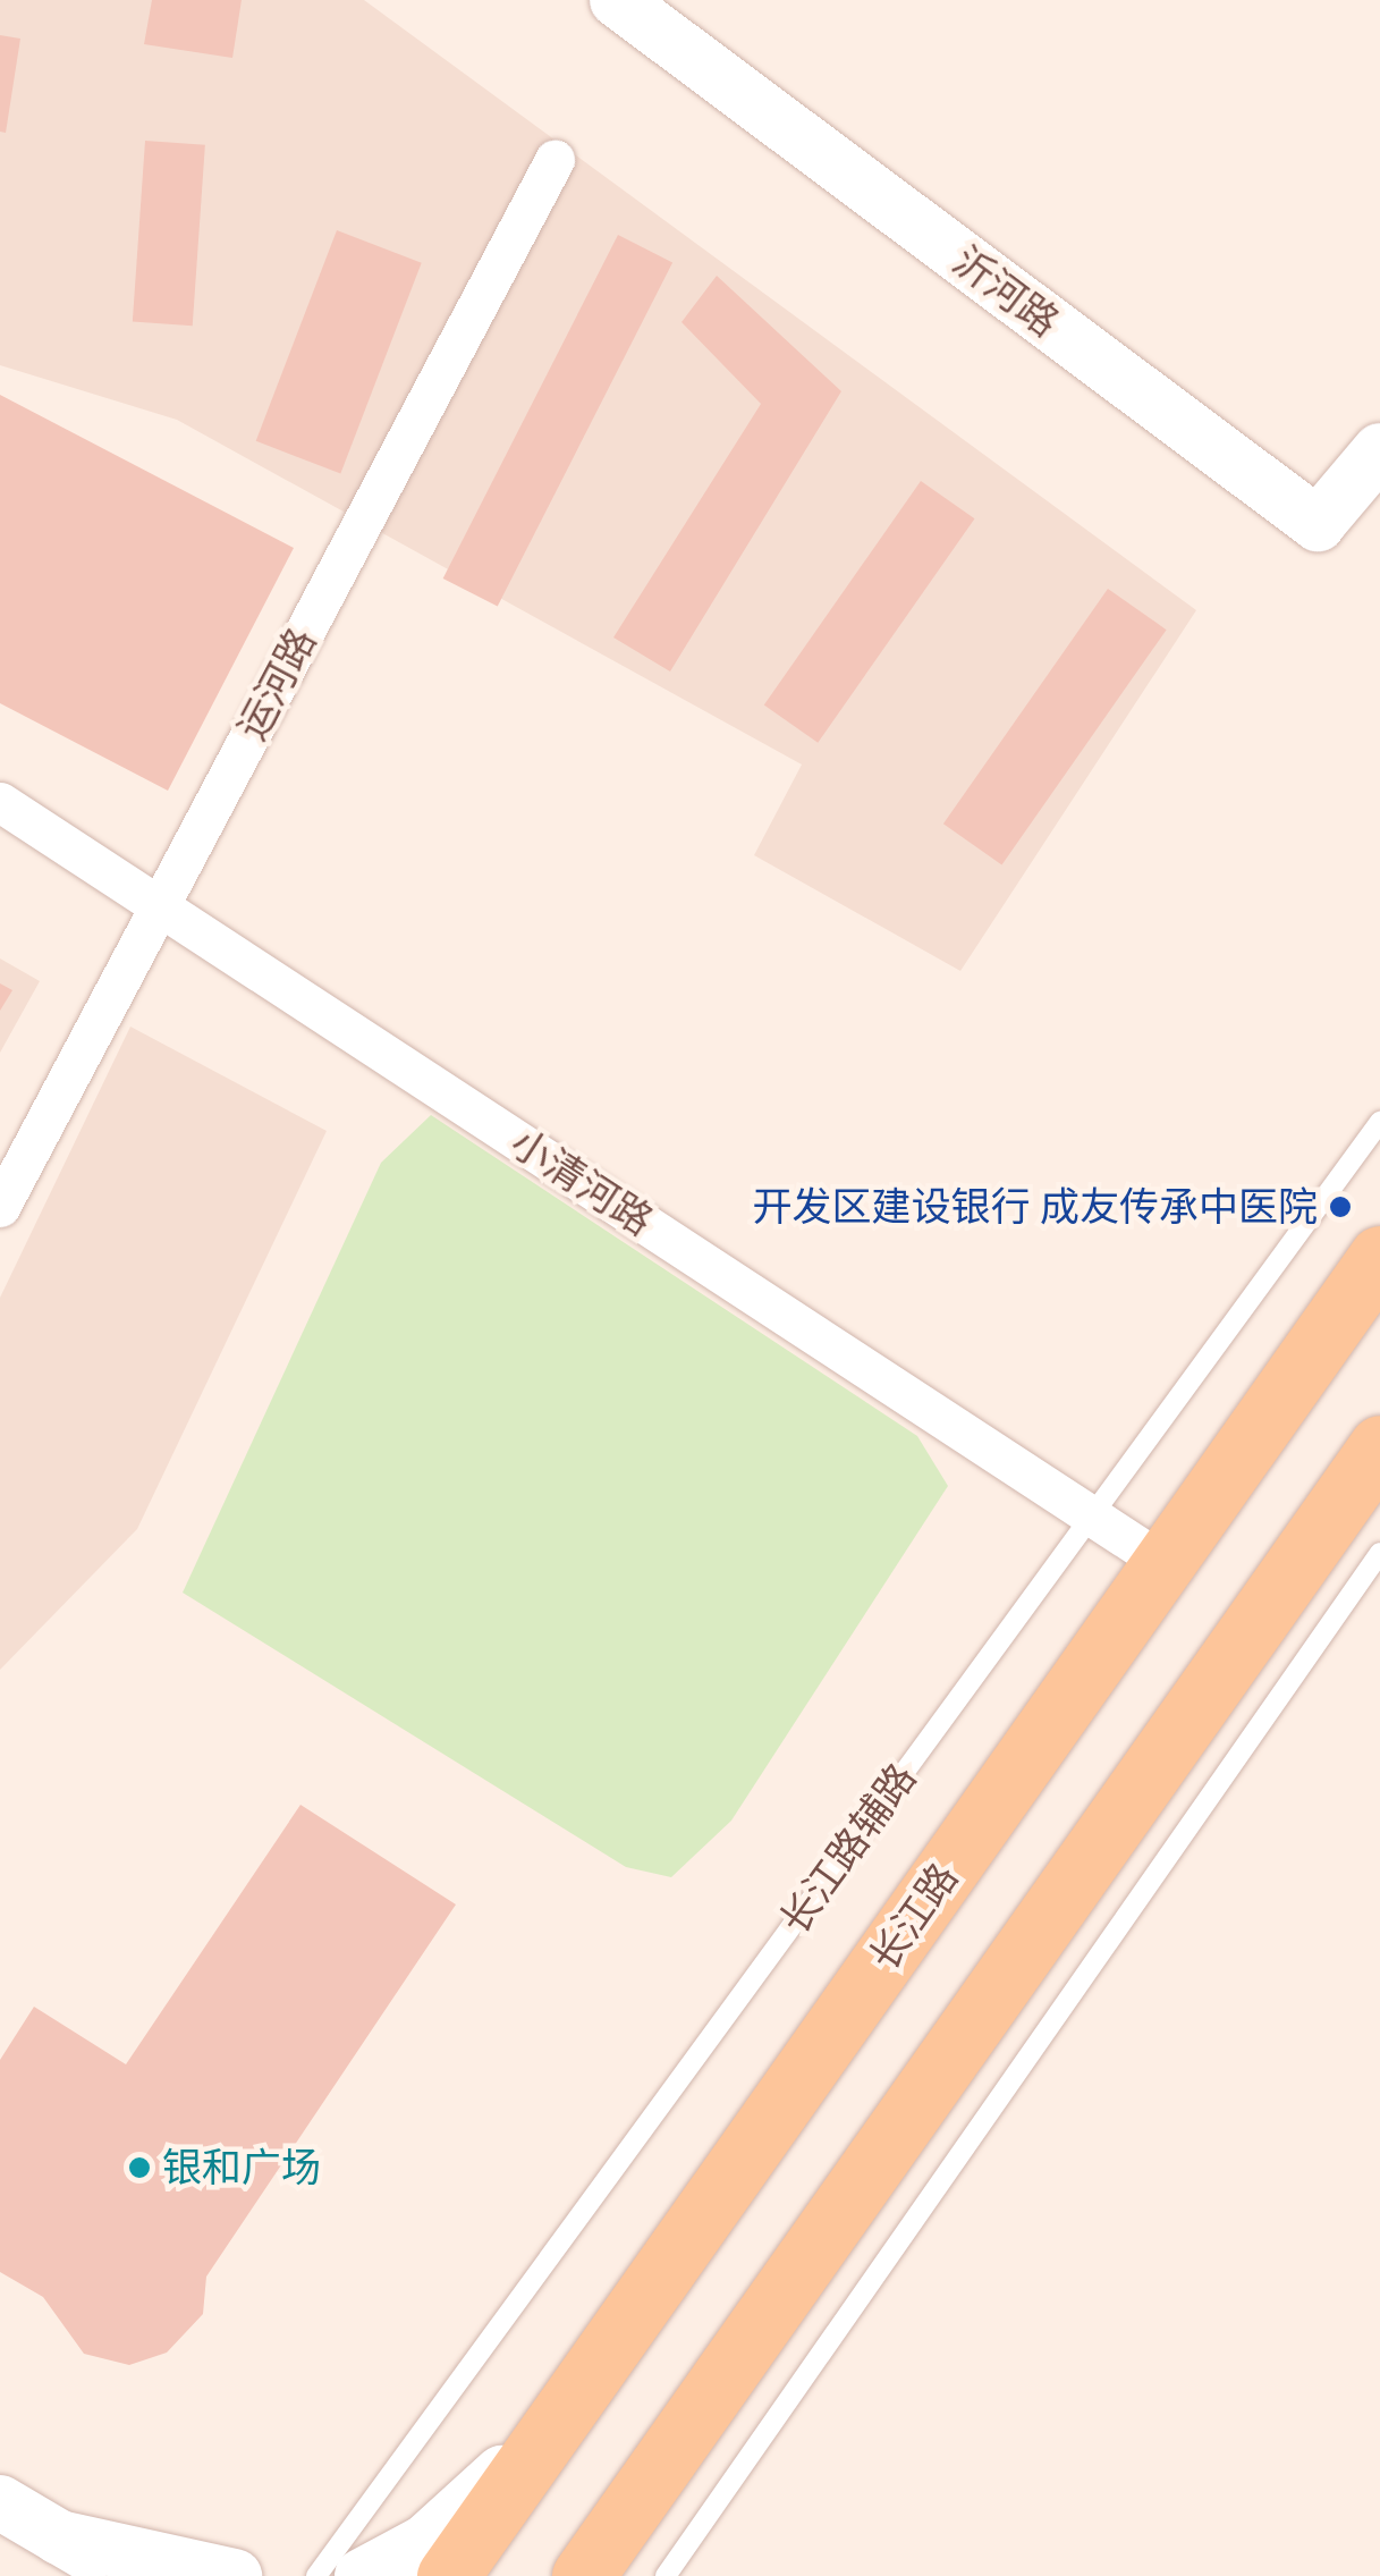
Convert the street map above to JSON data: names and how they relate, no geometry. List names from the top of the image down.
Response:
{
  "streets": {
    "main road": ["长江路"],
    "street": ["沂河路", "运河路", "小清河路"],
    "lane": ["长江路辅路"]
  },
  "crossings": [
    ["运河路", "小清河路"],
    ["小清河路", "长江路辅路"],
    ["小清河路", "长江路"]
  ],
  "places": ["开发区建设银行 成友传承中医院", "银和广场"]
}
